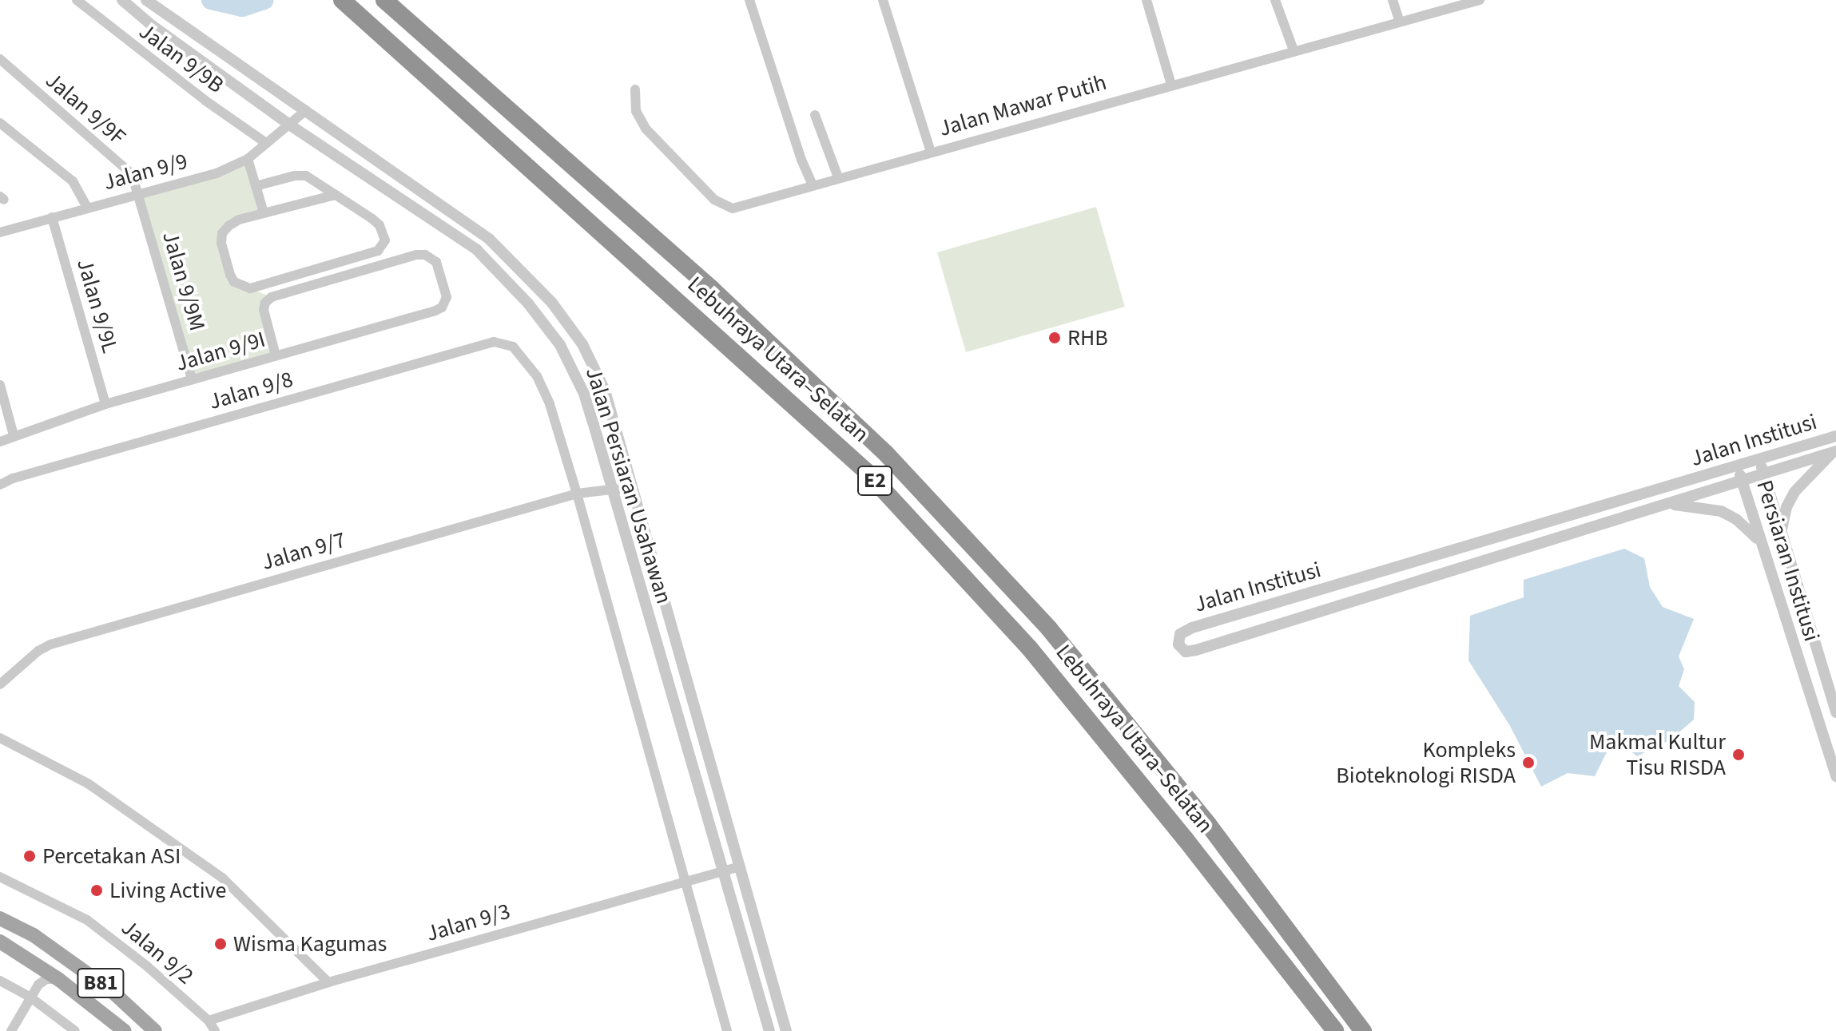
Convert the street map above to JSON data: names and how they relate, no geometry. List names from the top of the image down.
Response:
{
  "streets": {
    "highway": ["Lebuhraya Utara–Selatan", "E2"],
    "main road": ["B81"],
    "street": [
      "Jalan 9/9B",
      "Jalan Mawar Putih",
      "Jalan 9/9F",
      "Jalan 9/9",
      "Jalan 9/9M",
      "Jalan 9/9L",
      "Jalan 9/9I",
      "Jalan 9/8",
      "Jalan Institusi",
      "Jalan Persiaran Usahawan",
      "Jalan 9/7",
      "Persiaran Institusi",
      "Jalan 9/3",
      "Jalan 9/2"
    ]
  },
  "crossings": [
    ["Jalan 9/9B", "Jalan 9/9"],
    ["Jalan 9/9F", "Jalan 9/9"],
    ["Jalan 9/9F", "Jalan 9/9M"],
    ["Jalan 9/9", "Jalan 9/9M"],
    ["Jalan 9/9", "Jalan 9/9L"],
    ["Jalan 9/9", "Jalan Persiaran Usahawan"],
    ["Jalan 9/9M", "Jalan 9/9I"],
    ["Jalan 9/9L", "Jalan 9/9I"],
    ["Jalan 9/8", "Jalan 9/7"],
    ["Jalan Institusi", "Persiaran Institusi"],
    ["Jalan Persiaran Usahawan", "Jalan 9/7"],
    ["Jalan Persiaran Usahawan", "Jalan 9/3"],
    ["Jalan 9/3", "Jalan 9/2"]
  ],
  "places": [
    "RHB",
    "Makmal Kultur Tisu RISDA",
    "Kompleks Bioteknologi RISDA",
    "Percetakan ASI",
    "Living Active",
    "Wisma Kagumas"
  ]
}
